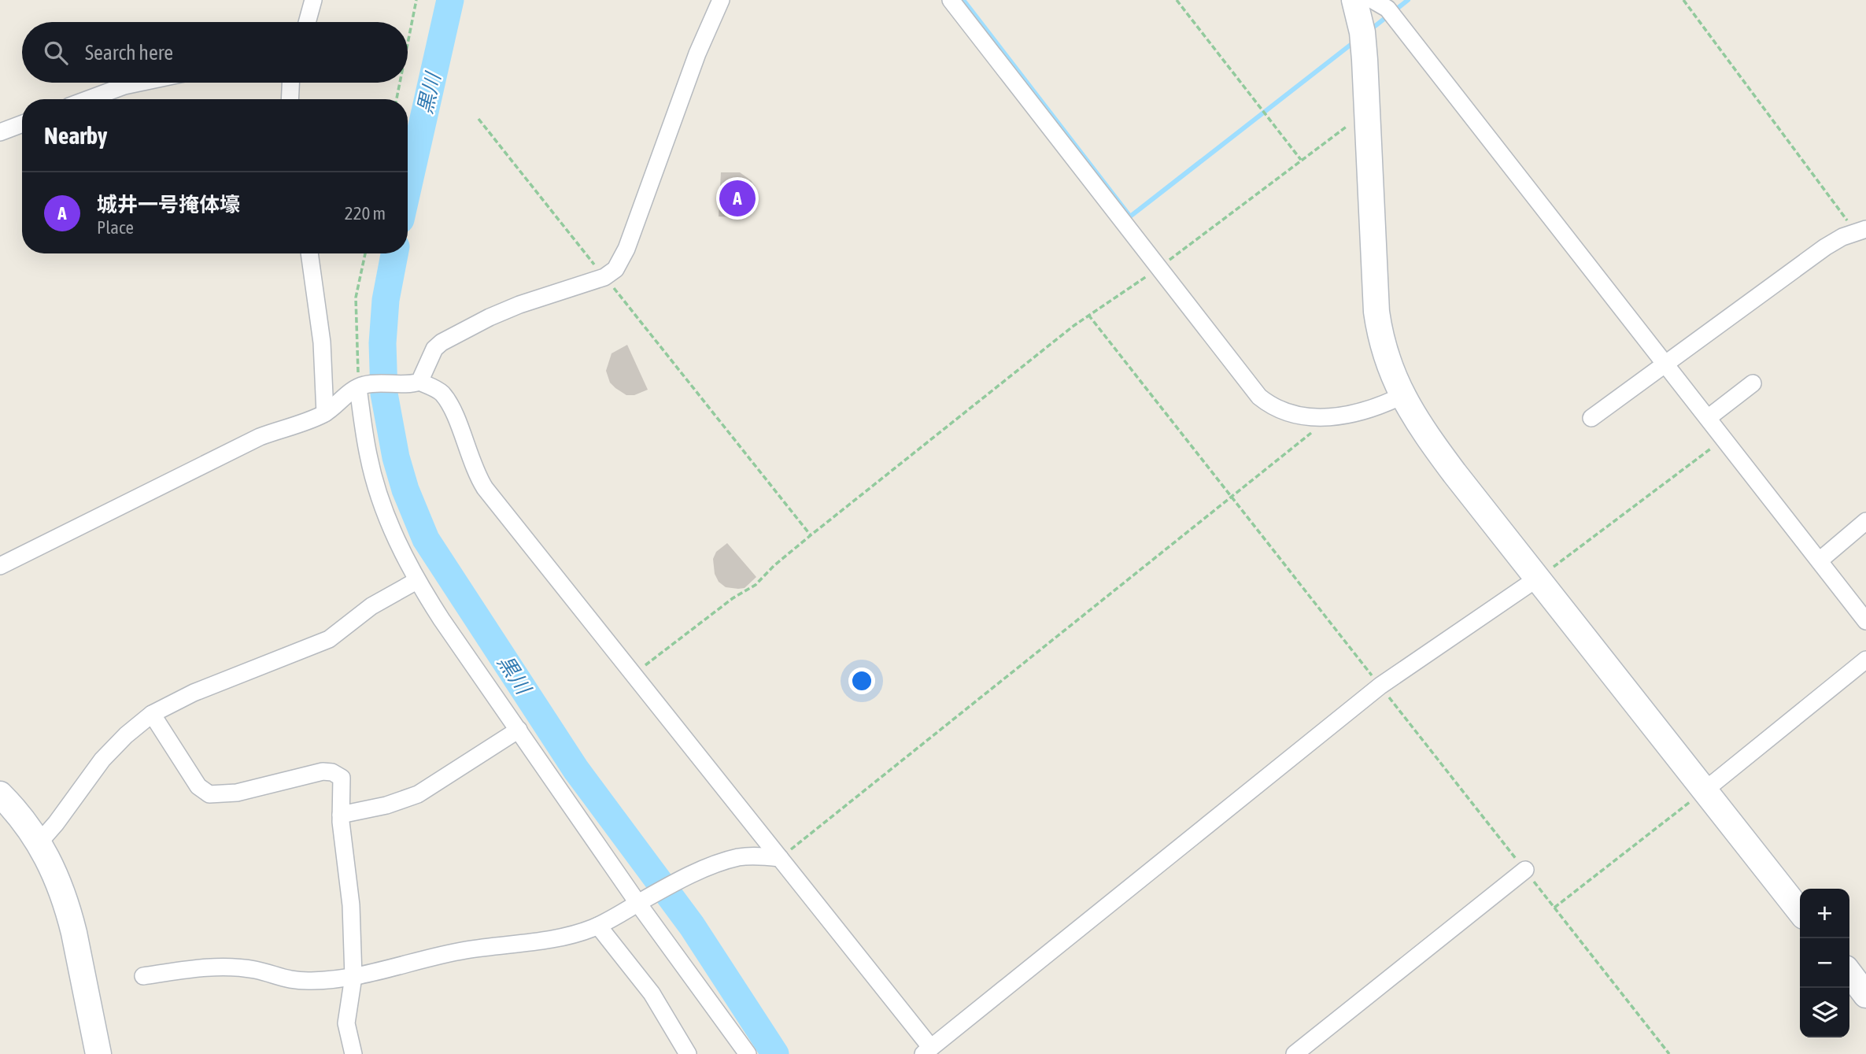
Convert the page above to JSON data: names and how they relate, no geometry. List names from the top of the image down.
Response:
{
  "water": ["黒川"],
  "page": {
    "search": "Search here",
    "heading": "Nearby",
    "list": [
      {
        "mark": "A",
        "name": "城井一号掩体壕",
        "note": "Place",
        "value": "220 m"
      }
    ],
    "pins": "A",
    "map_buttons": ["+", "−"]
  }
}
